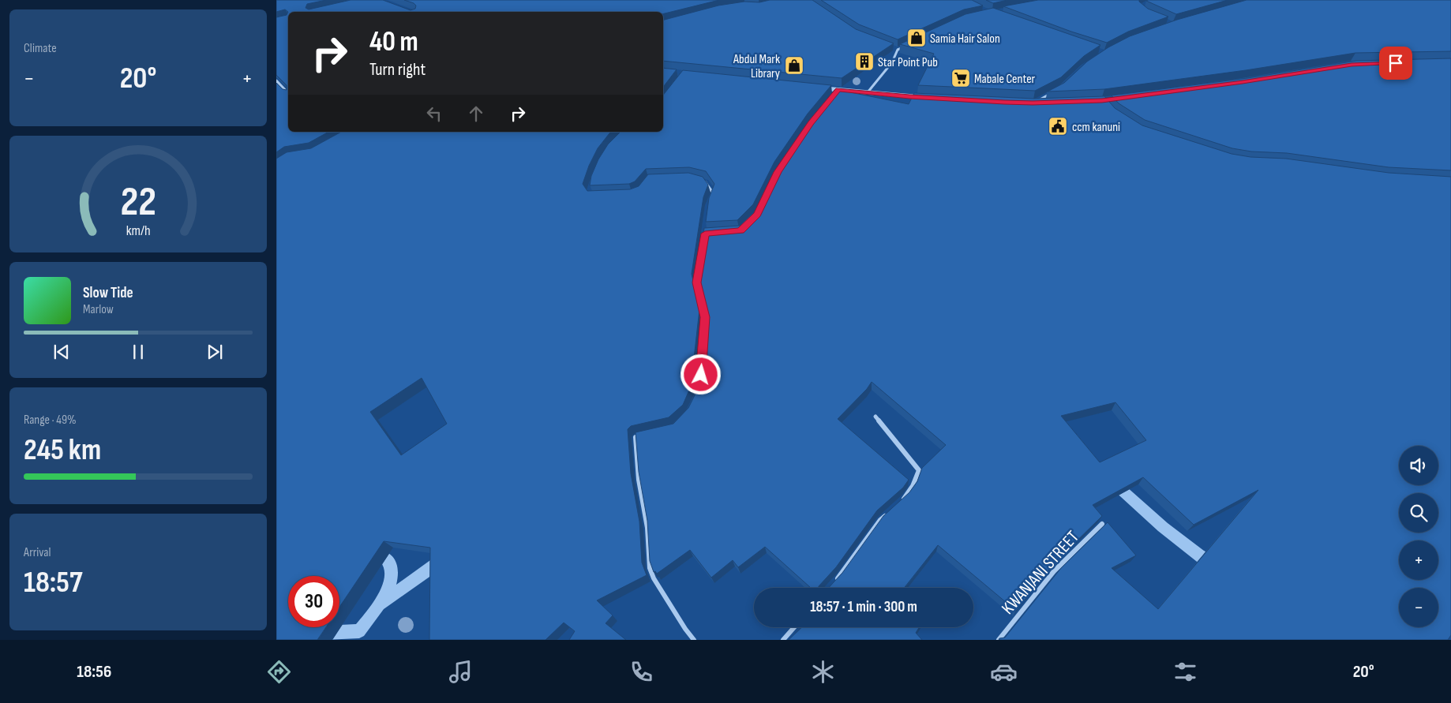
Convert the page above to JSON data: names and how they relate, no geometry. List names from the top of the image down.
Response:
{
  "streets": {
    "street": ["KWANJANI STREET"]
  },
  "places": {
    "shop": ["Samia Hair Salon", "Abdul Mark Library"],
    "building": ["Star Point Pub"],
    "supermarket": ["Mabale Center"],
    "public building": ["ccm kanuni"]
  },
  "page": {
    "tile": [
      "Climate",
      ["Range · 49%", "245 km"],
      ["Arrival", "18:57"]
    ],
    "turn": ["40 m", "Turn right"],
    "heat": ["−", "20°", "+"],
    "song": ["Slow Tide", "Marlow"],
    "map_buttons": ["+", "−"],
    "limit": "30",
    "trip": "18:57 · 1 min · 300 m",
    "tabs": ["18:56", "20°"],
    "gauge": ["22", "km/h"]
  }
}
